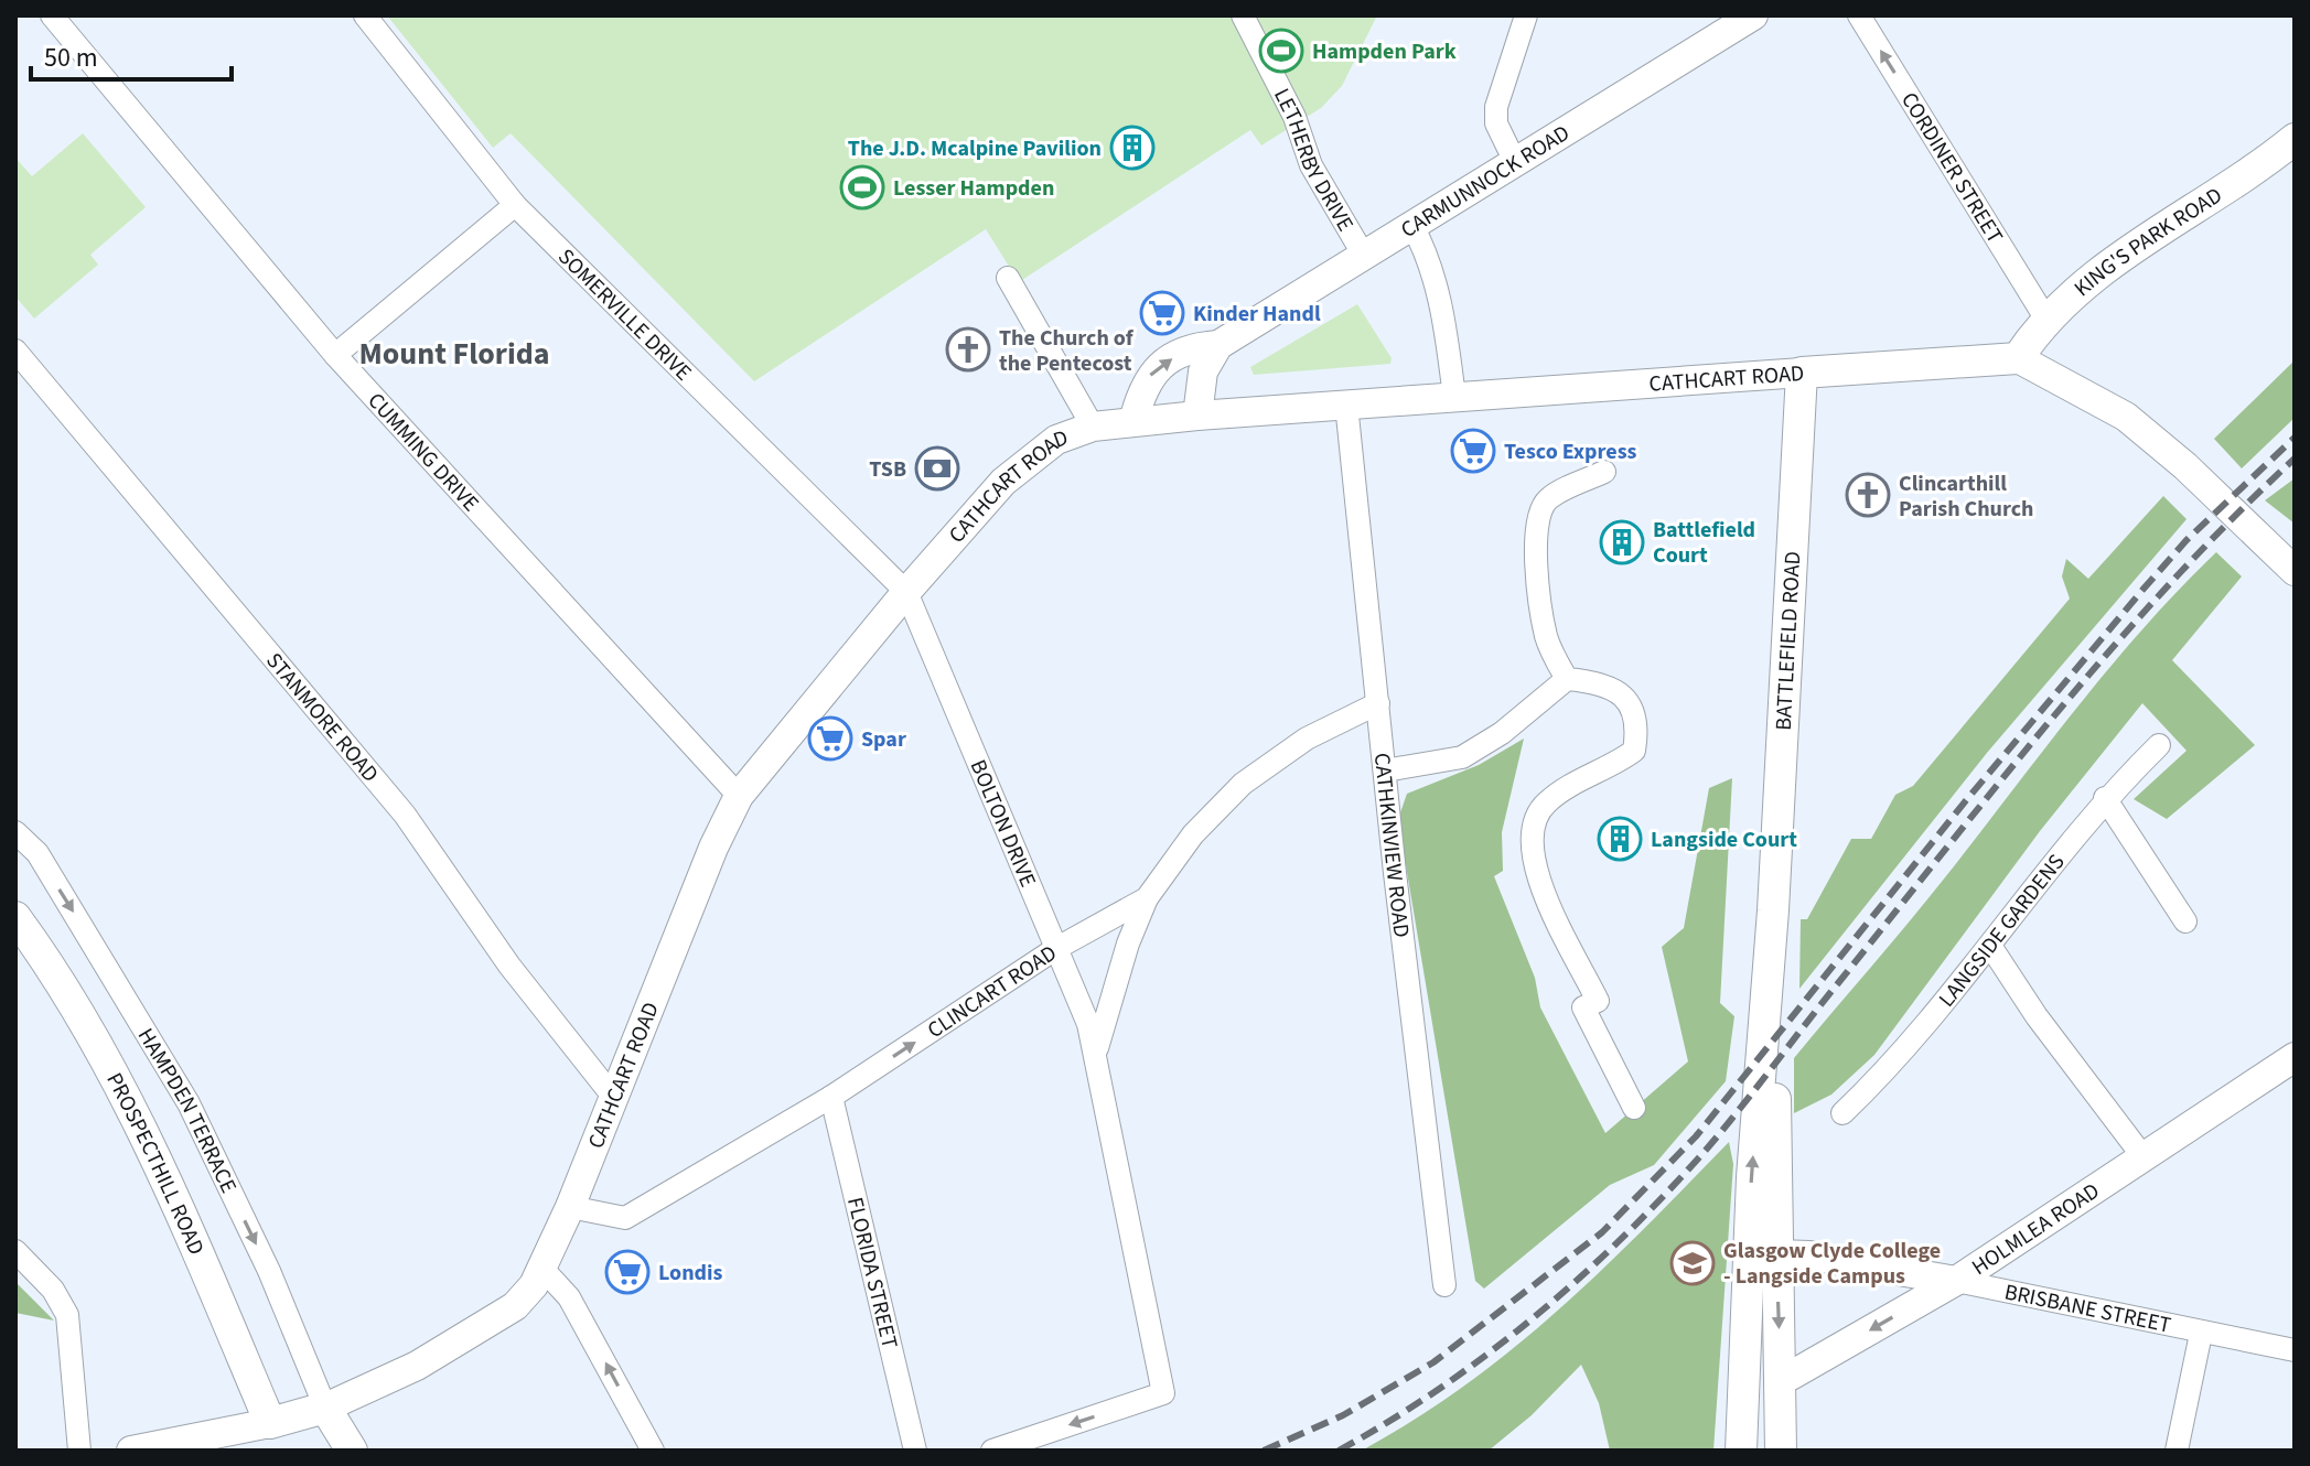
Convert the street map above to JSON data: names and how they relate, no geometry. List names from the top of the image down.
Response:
{
  "streets": {
    "main road": [
      "KING'S PARK ROAD",
      "CATHCART ROAD",
      "BATTLEFIELD ROAD",
      "PROSPECTHILL ROAD"
    ],
    "street": [
      "LETHERBY DRIVE",
      "CORDINER STREET",
      "CARMUNNOCK ROAD",
      "SOMERVILLE DRIVE",
      "CUMMING DRIVE",
      "STANMORE ROAD",
      "BOLTON DRIVE",
      "CATHKINVIEW ROAD",
      "LANGSIDE GARDENS",
      "CLINCART ROAD",
      "HAMPDEN TERRACE",
      "HOLMLEA ROAD",
      "FLORIDA STREET",
      "BRISBANE STREET"
    ]
  },
  "crossings": [
    ["LETHERBY DRIVE", "CARMUNNOCK ROAD"],
    ["CORDINER STREET", "KING'S PARK ROAD"],
    ["CARMUNNOCK ROAD", "CATHCART ROAD"],
    ["KING'S PARK ROAD", "CATHCART ROAD"],
    ["SOMERVILLE DRIVE", "CATHCART ROAD"],
    ["SOMERVILLE DRIVE", "BOLTON DRIVE"],
    ["CATHCART ROAD", "CUMMING DRIVE"],
    ["CATHCART ROAD", "BATTLEFIELD ROAD"],
    ["CATHCART ROAD", "STANMORE ROAD"],
    ["CATHCART ROAD", "BOLTON DRIVE"],
    ["CATHCART ROAD", "CATHKINVIEW ROAD"],
    ["CATHCART ROAD", "CLINCART ROAD"],
    ["CATHCART ROAD", "HAMPDEN TERRACE"],
    ["CATHCART ROAD", "PROSPECTHILL ROAD"],
    ["BATTLEFIELD ROAD", "HOLMLEA ROAD"],
    ["BATTLEFIELD ROAD", "BRISBANE STREET"],
    ["BOLTON DRIVE", "CLINCART ROAD"],
    ["CATHKINVIEW ROAD", "CLINCART ROAD"],
    ["CLINCART ROAD", "FLORIDA STREET"],
    ["HOLMLEA ROAD", "BRISBANE STREET"]
  ],
  "one_way": ["CORDINER STREET", "HAMPDEN TERRACE"],
  "districts": ["Mount Florida"],
  "places": {
    "sports": ["Hampden Park", "Lesser Hampden"],
    "building": ["The J.D. Mcalpine Pavilion", "Battlefield Court", "Langside Court"],
    "supermarket": [
      "Kinder Handl",
      "Tesco Express",
      "Spar",
      "Londis"
    ],
    "church": ["The Church of the Pentecost", "Clincarthill Parish Church"],
    "bank": ["TSB"],
    "school or university": ["Glasgow Clyde College - Langside Campus"]
  },
  "scale_bar": "50 m"
}
